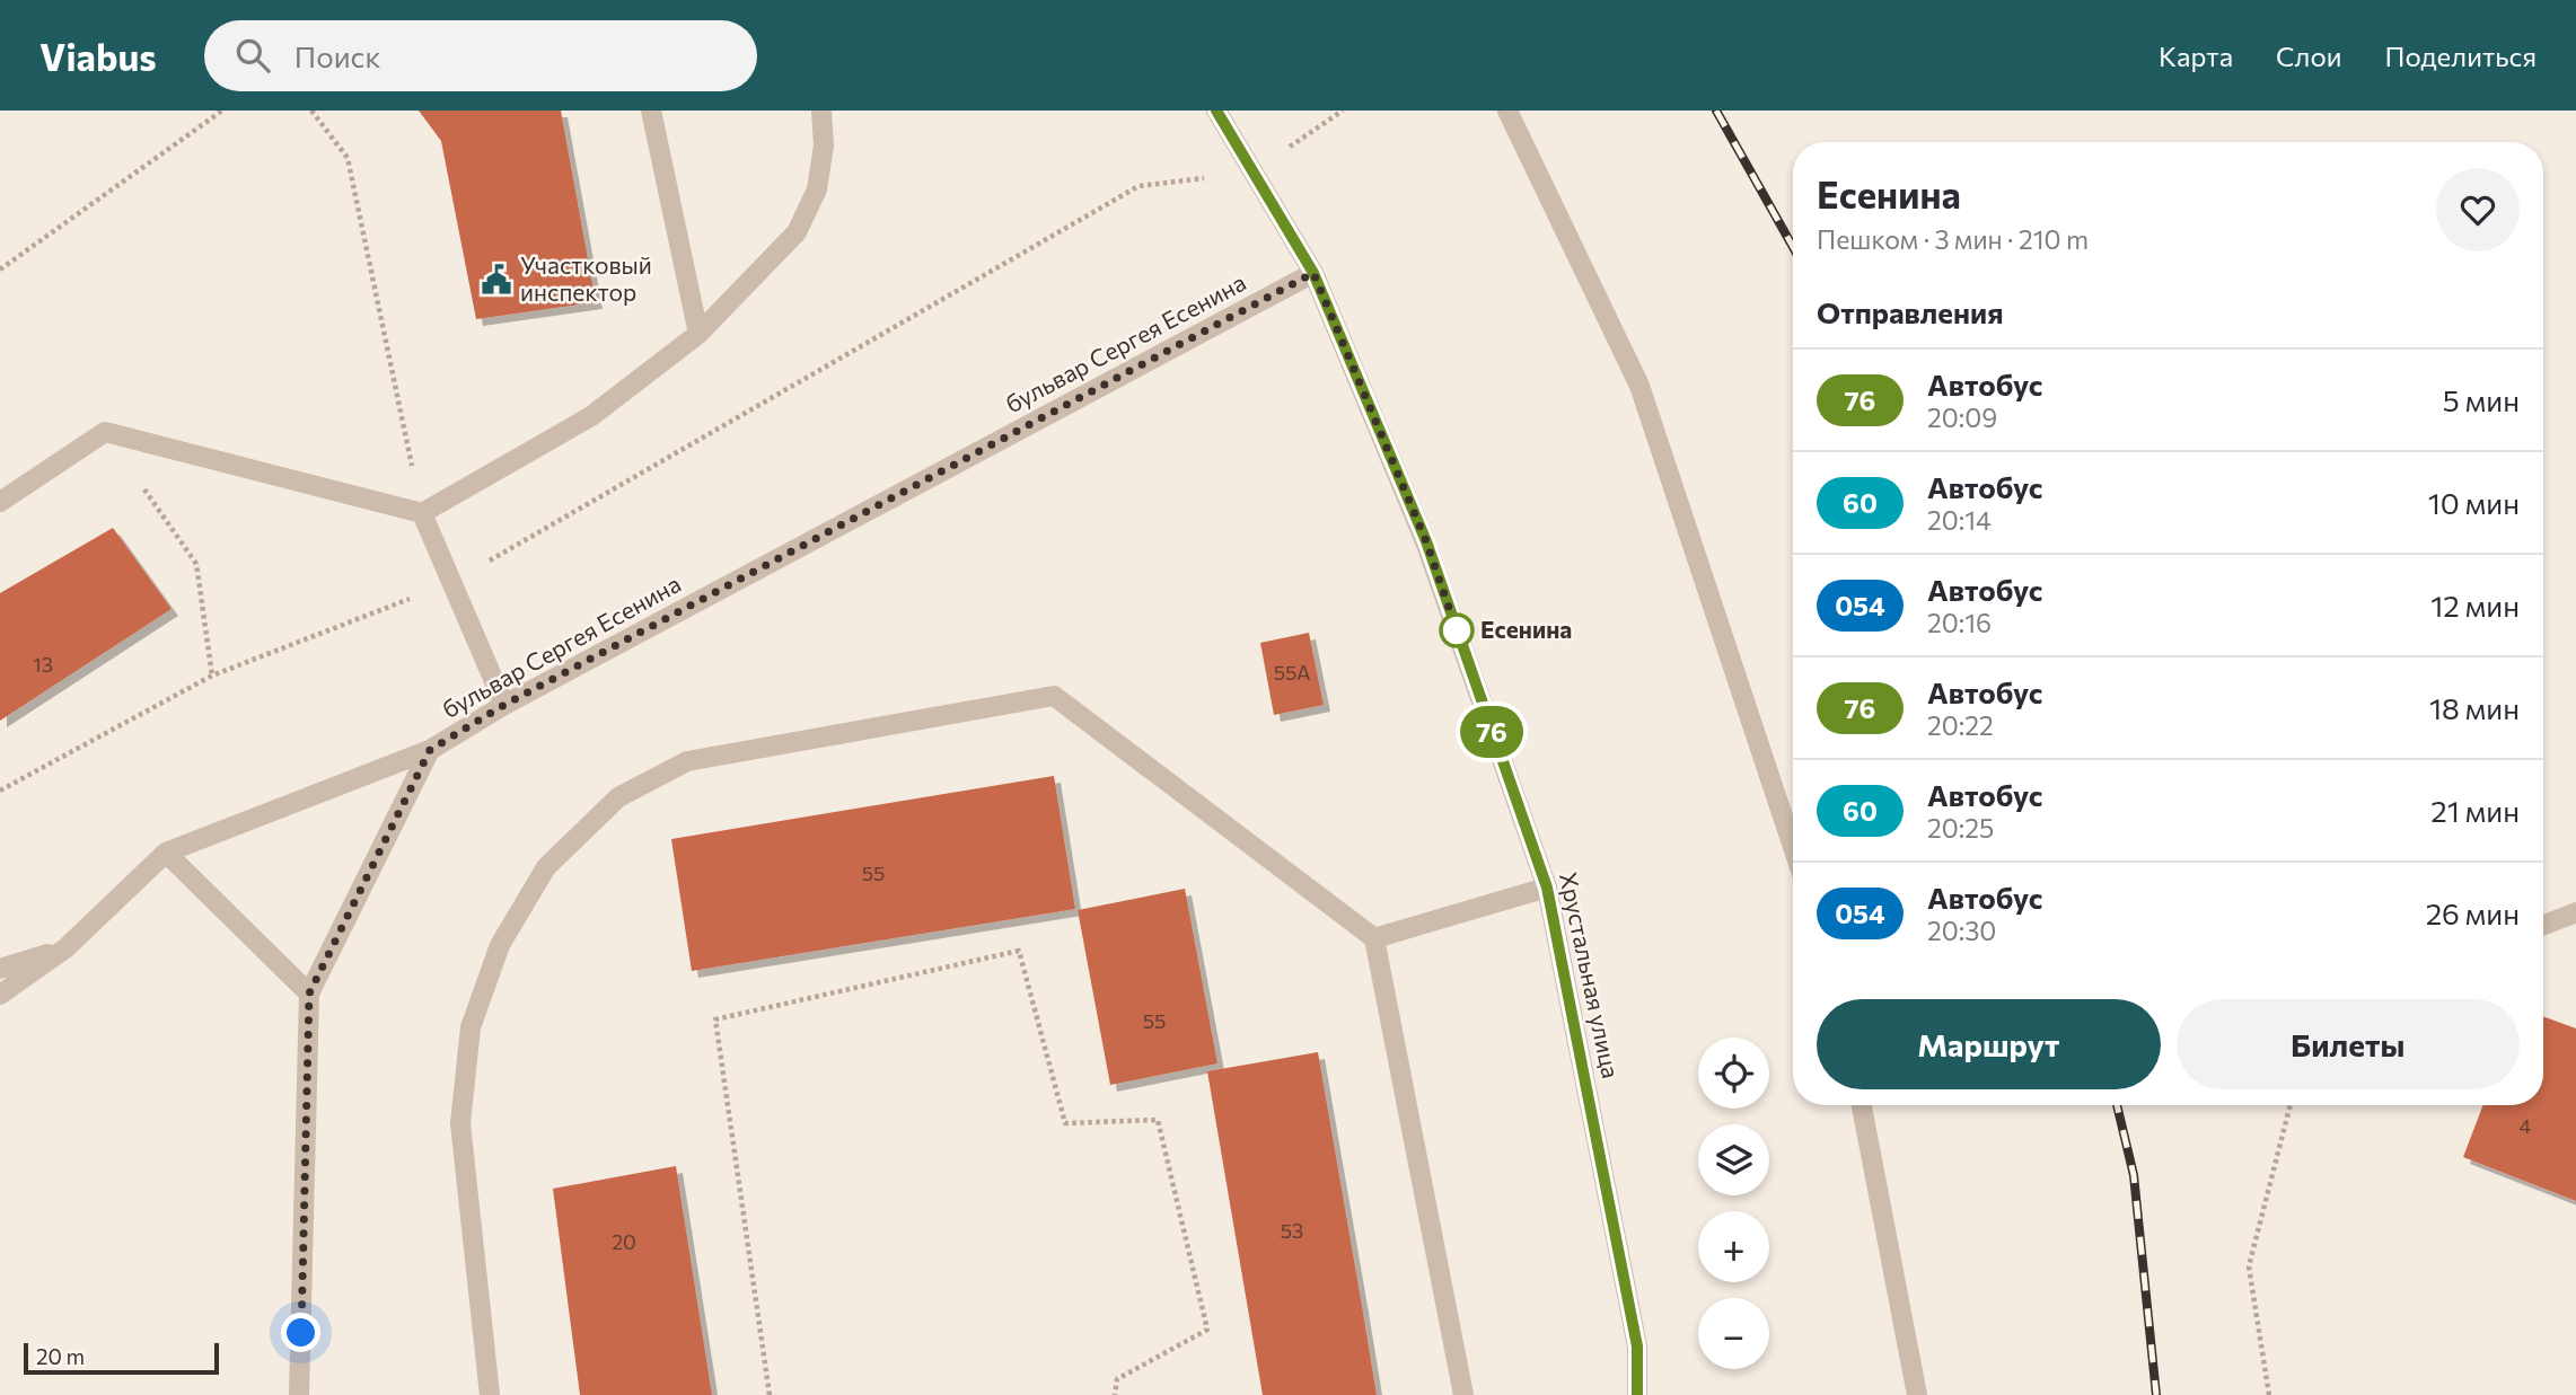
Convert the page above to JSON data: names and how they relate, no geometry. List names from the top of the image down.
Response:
{
  "streets": {
    "street": ["бульвар Сергея Есенина", "Хрустальная улица"]
  },
  "crossings": [
    ["бульвар Сергея Есенина", "Хрустальная улица"]
  ],
  "places": {
    "public building": ["Участковый инспектор"],
    "other": ["Есенина"]
  },
  "lines": ["bus line 76"],
  "house_numbers": [
    "13",
    "55А",
    "55",
    "55",
    "4",
    "53",
    "20"
  ],
  "scale_bar": "20 m",
  "page": {
    "header": "Viabus",
    "search": "Поиск",
    "nav": ["Карта", "Слои", "Поделиться"],
    "on_map": "76",
    "heading": [
      ["Есенина", "Пешком · 3 мин · 210 m"],
      "Отправления"
    ],
    "list": [
      {
        "mark": "76",
        "name": "Автобус",
        "note": "20:09",
        "value": "5 мин"
      },
      {
        "mark": "60",
        "name": "Автобус",
        "note": "20:14",
        "value": "10 мин"
      },
      {
        "mark": "054",
        "name": "Автобус",
        "note": "20:16",
        "value": "12 мин"
      },
      {
        "mark": "76",
        "name": "Автобус",
        "note": "20:22",
        "value": "18 мин"
      },
      {
        "mark": "60",
        "name": "Автобус",
        "note": "20:25",
        "value": "21 мин"
      },
      {
        "mark": "054",
        "name": "Автобус",
        "note": "20:30",
        "value": "26 мин"
      }
    ],
    "buttons": ["Маршрут", "Билеты"],
    "map_buttons": ["+", "−"],
    "scale": "20 m"
  }
}
